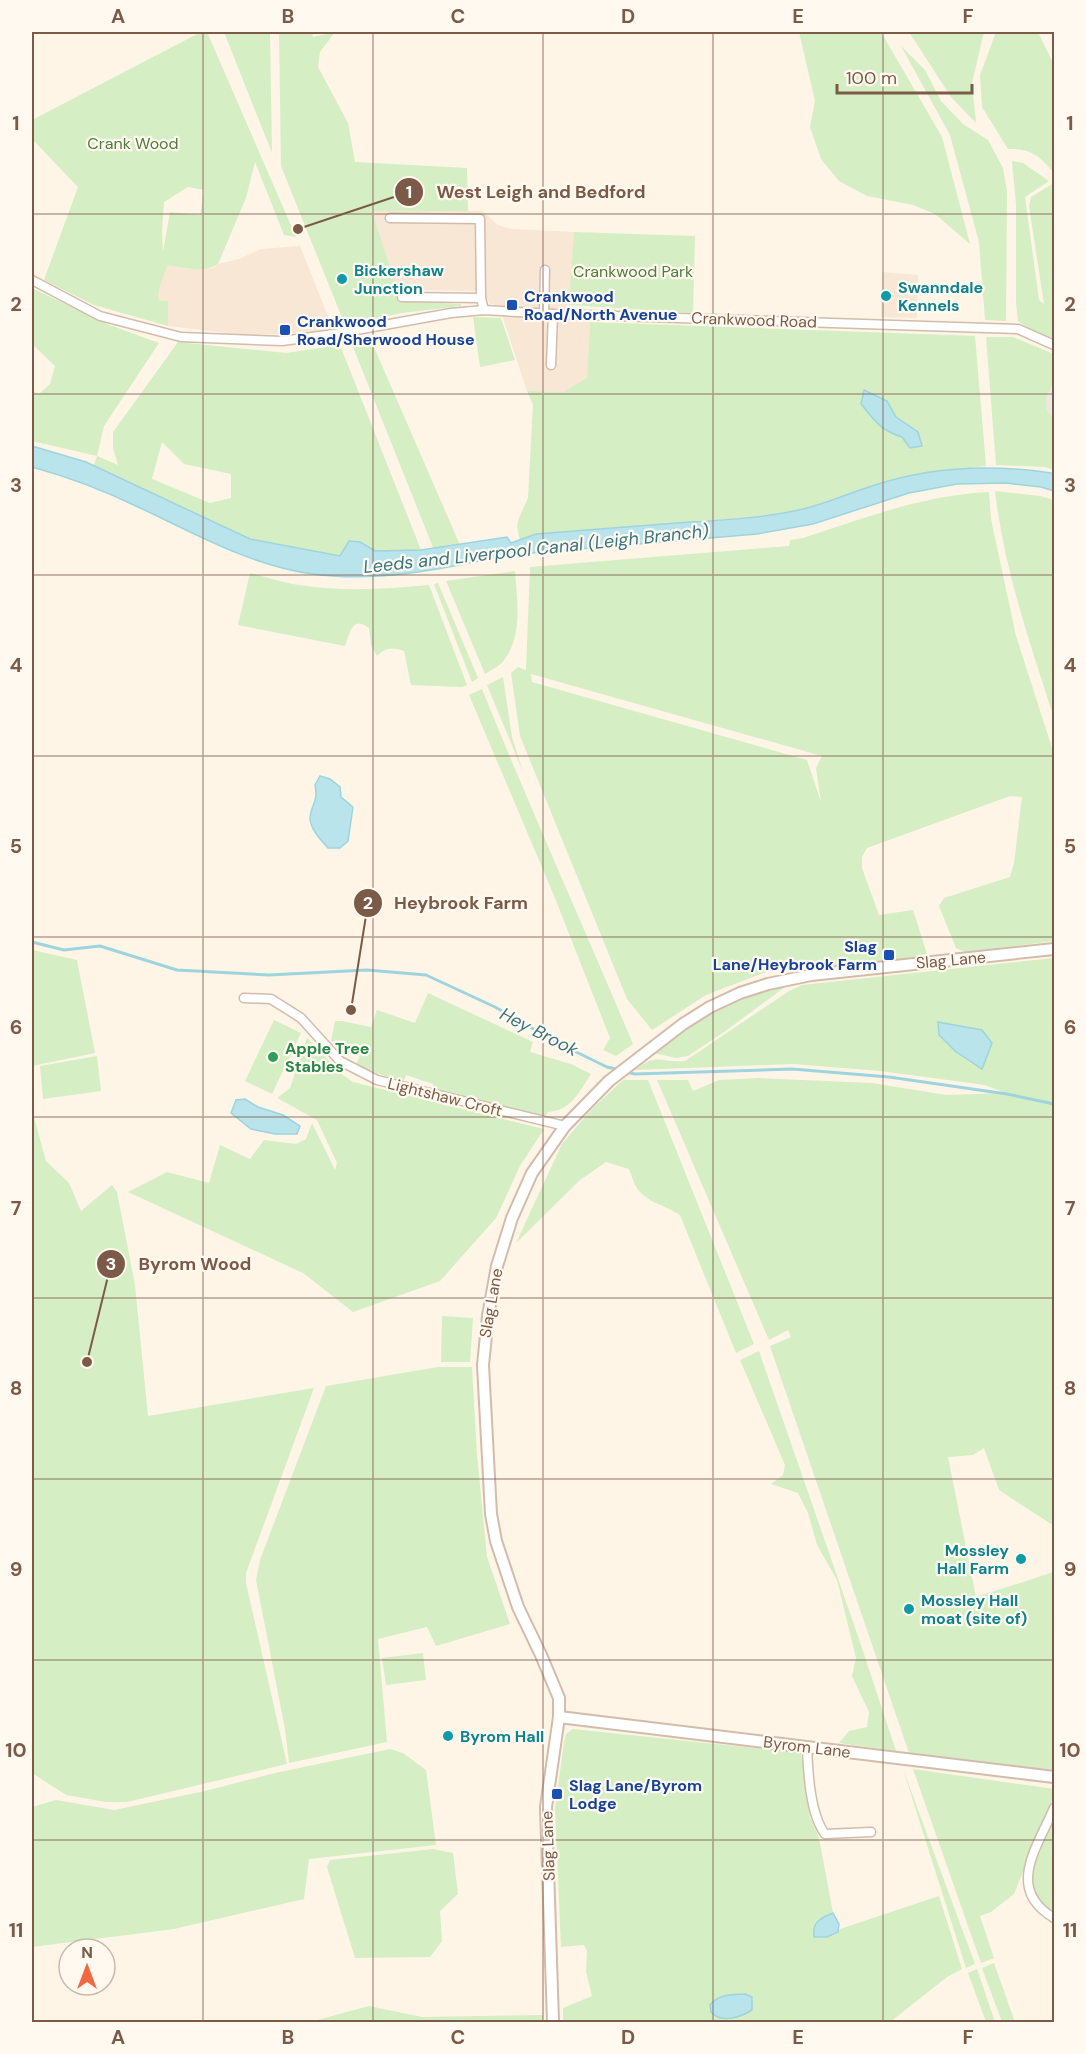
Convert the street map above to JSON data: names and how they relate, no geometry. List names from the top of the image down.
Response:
{
  "streets": {
    "street": [
      "Crankwood Road",
      "Slag Lane",
      "Lightshaw Croft",
      "Byrom Lane"
    ]
  },
  "crossings": [
    ["Slag Lane", "Lightshaw Croft"],
    ["Slag Lane", "Byrom Lane"]
  ],
  "water": ["Leeds and Liverpool Canal (Leigh Branch)", "Hey Brook"],
  "parks": ["Crank Wood", "Crankwood Park"],
  "places": {
    "other": [
      "West Leigh and Bedford",
      "Bickershaw Junction",
      "Swanndale Kennels",
      "Heybrook Farm",
      "Apple Tree Stables",
      "Byrom Wood",
      "Mossley Hall Farm",
      "Mossley Hall moat (site of)",
      "Byrom Hall"
    ],
    "transit": [
      "Crankwood Road/North Avenue",
      "Crankwood Road/Sherwood House",
      "Slag Lane/Heybrook Farm",
      "Slag Lane/Byrom Lodge"
    ]
  },
  "scale_bar": "100 m",
  "north": "top",
  "grid": {
    "columns": [
      "A",
      "B",
      "C",
      "D",
      "E",
      "F"
    ],
    "rows": [
      "1",
      "2",
      "3",
      "4",
      "5",
      "6",
      "7",
      "8",
      "9",
      "10",
      "11"
    ]
  }
}
